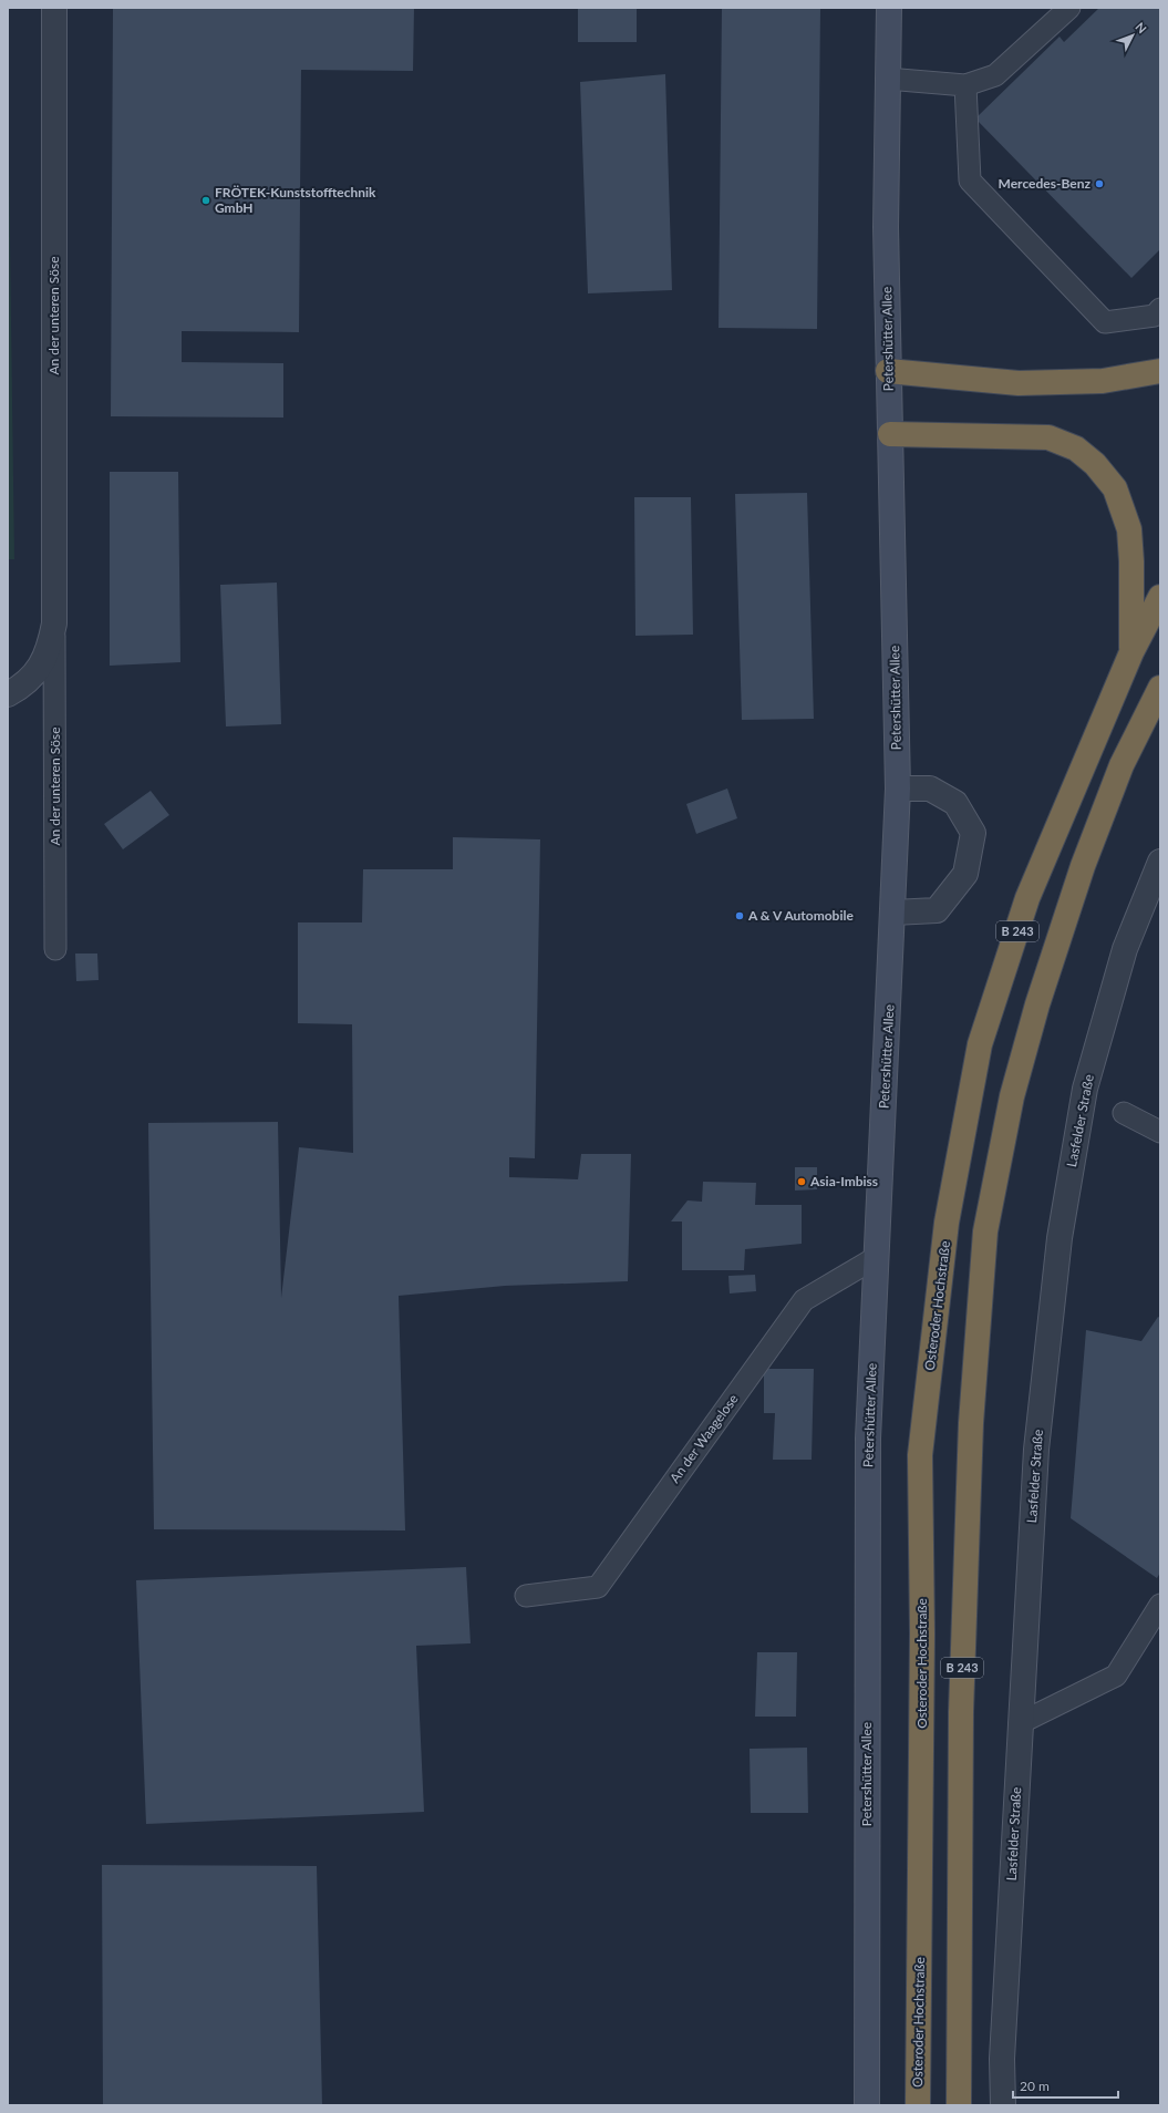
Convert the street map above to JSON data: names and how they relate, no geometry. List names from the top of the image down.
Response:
{
  "streets": {
    "highway": ["B 243", "Osteroder Hochstraße"],
    "main road": ["Petershütter Allee"],
    "street": ["An der unteren Söse", "Lasfelder Straße"],
    "lane": ["An der Waagelose"]
  },
  "crossings": [
    ["Petershütter Allee", "An der Waagelose"],
    ["B 243", "Osteroder Hochstraße"]
  ],
  "places": [
    "Mercedes-Benz",
    "FRÖTEK-Kunststofftechnik GmbH",
    "A & V Automobile",
    "Asia-Imbiss"
  ],
  "scale_bar": "20 m",
  "north": "top right"
}
